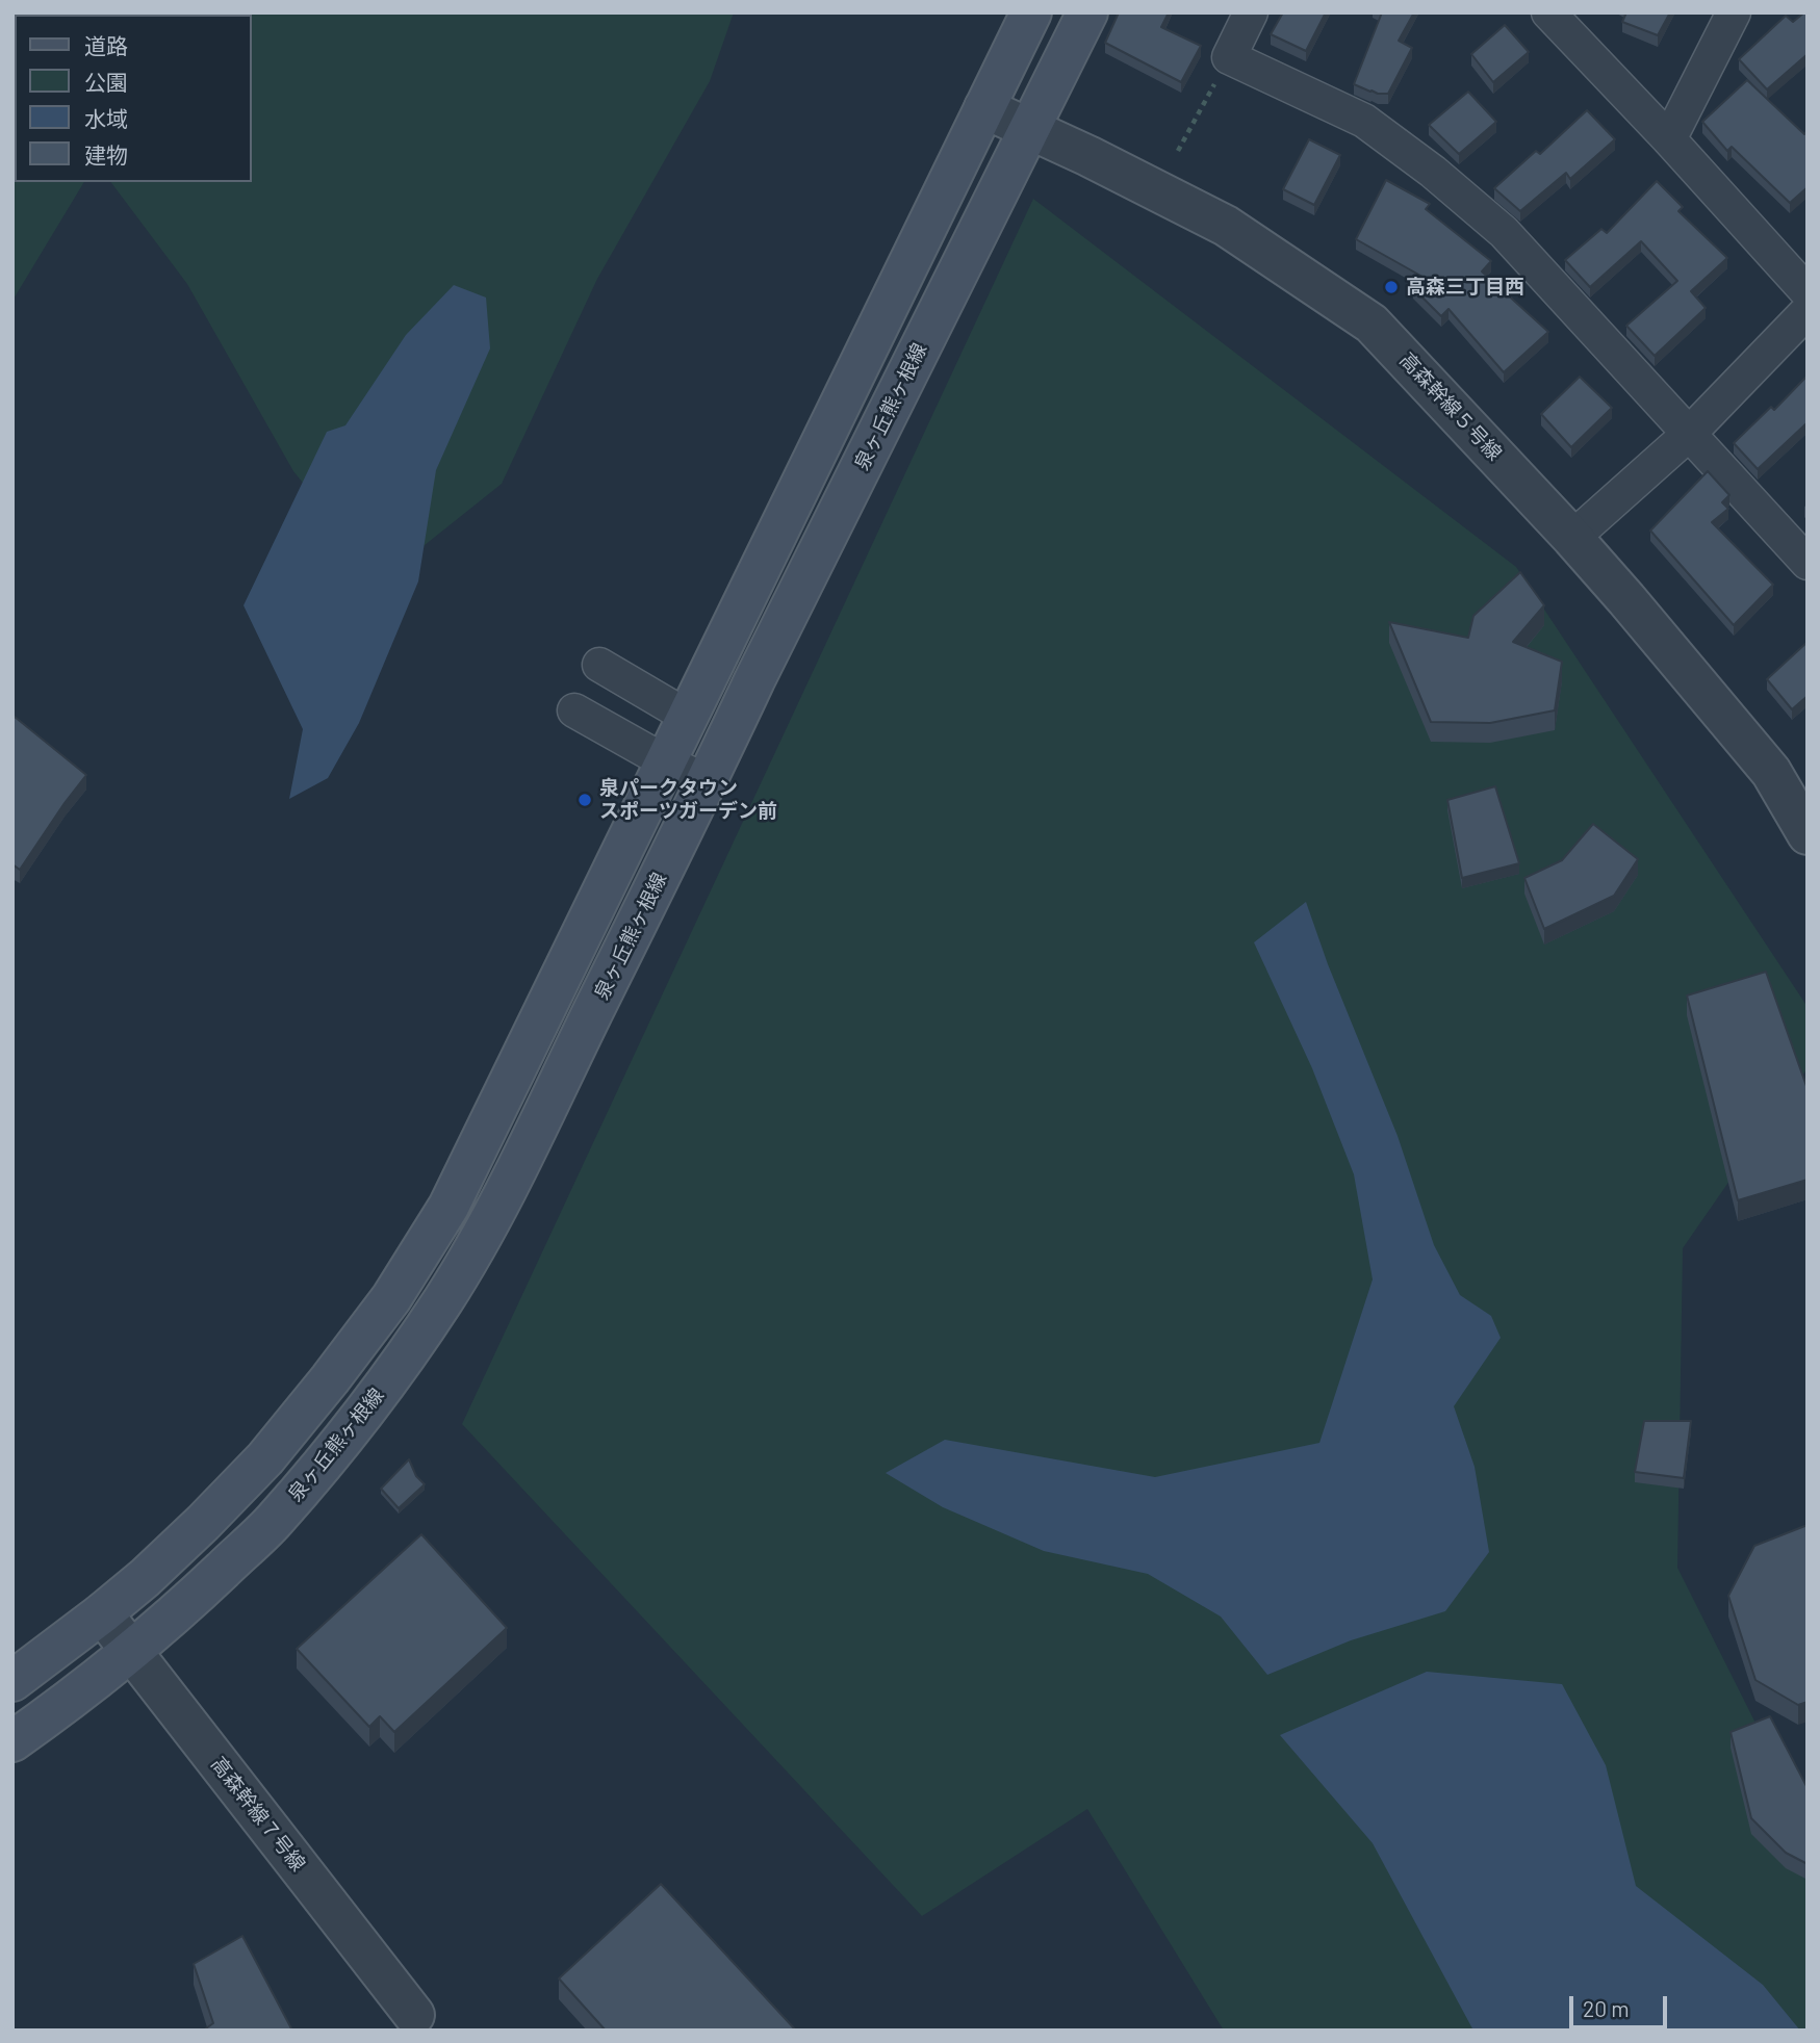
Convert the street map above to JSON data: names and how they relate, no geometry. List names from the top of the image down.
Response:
{
  "streets": {
    "main road": ["泉ヶ丘熊ヶ根線"],
    "street": ["高森幹線５号線", "高森幹線７号線"]
  },
  "crossings": [
    ["泉ヶ丘熊ヶ根線", "高森幹線５号線"],
    ["泉ヶ丘熊ヶ根線", "高森幹線７号線"]
  ],
  "places": ["高森三丁目西", "泉パークタウン スポーツガーデン前"],
  "legend": [
    "道路",
    "公園",
    "水域",
    "建物"
  ],
  "scale_bar": "20 m"
}
